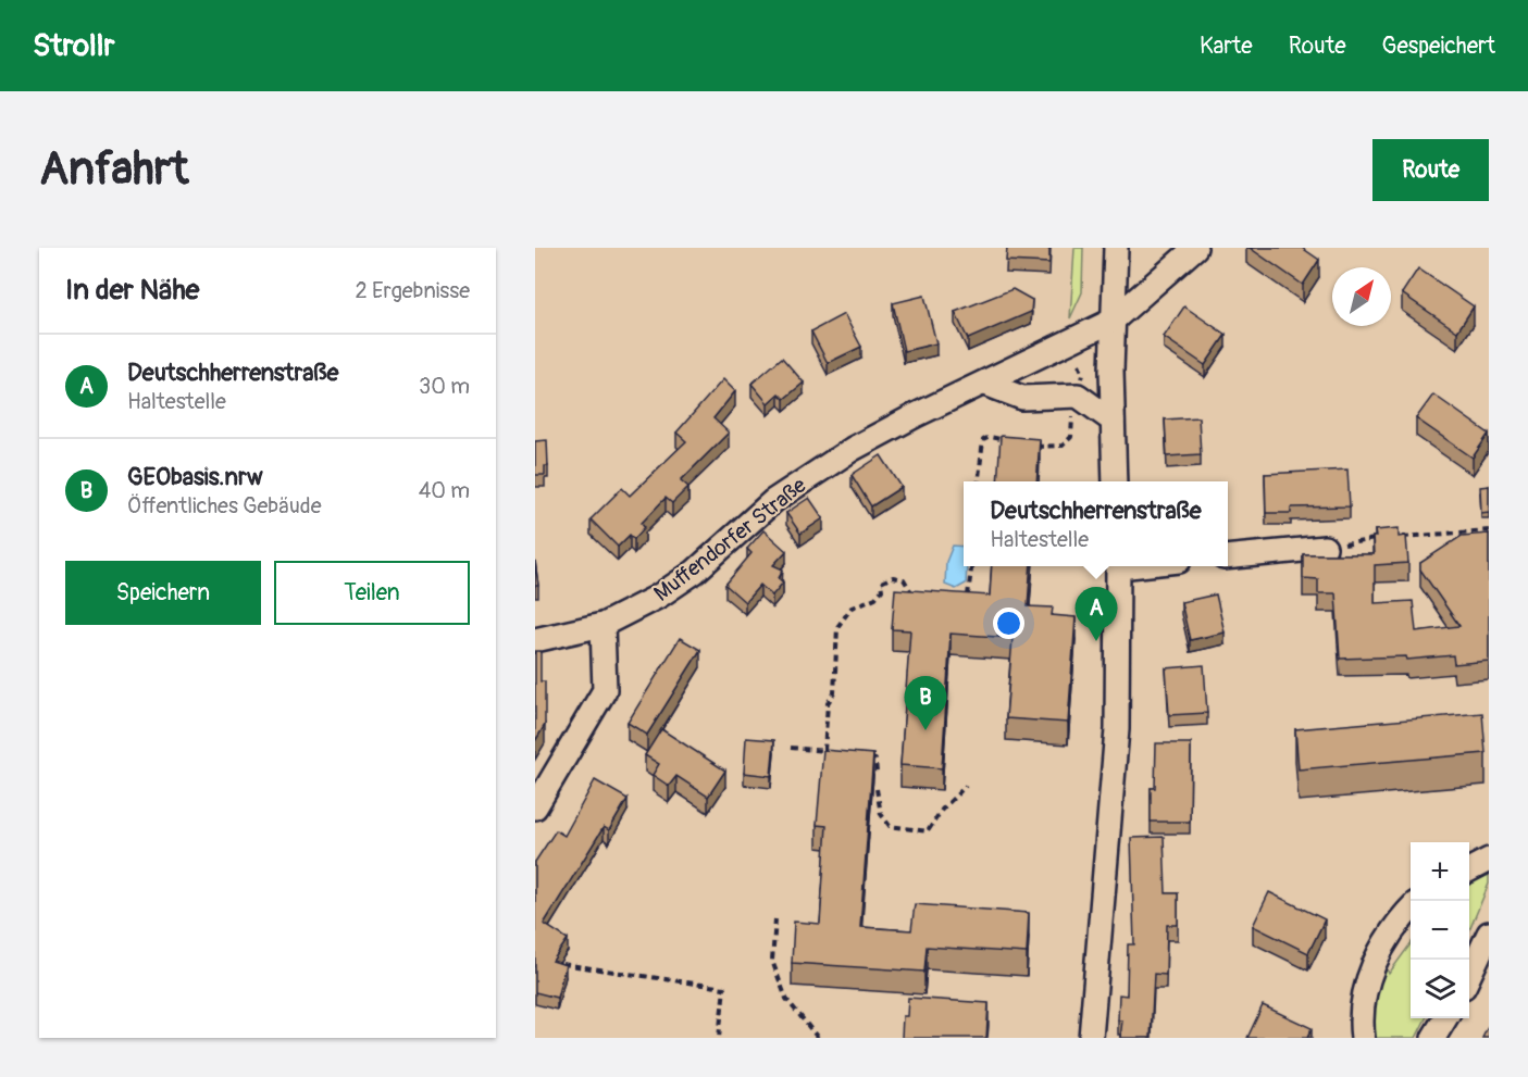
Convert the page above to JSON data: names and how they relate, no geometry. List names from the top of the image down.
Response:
{
  "streets": {
    "street": ["Muffendorfer Straße"]
  },
  "north": "top right",
  "page": {
    "header": "Strollr",
    "nav": ["Karte", "Route", "Gespeichert"],
    "buttons": [
      "Route",
      ["Speichern", "Teilen"]
    ],
    "title": "Anfahrt",
    "heading": ["In der Nähe", "2 Ergebnisse"],
    "list": [
      {
        "mark": "A",
        "name": "Deutschherrenstraße",
        "note": "Haltestelle",
        "value": "30 m"
      },
      {
        "mark": "B",
        "name": "GEObasis.nrw",
        "note": "Öffentliches Gebäude",
        "value": "40 m"
      }
    ],
    "popup": ["Deutschherrenstraße", "Haltestelle"],
    "pins": ["A", "B"],
    "map_buttons": ["+", "−"]
  }
}
